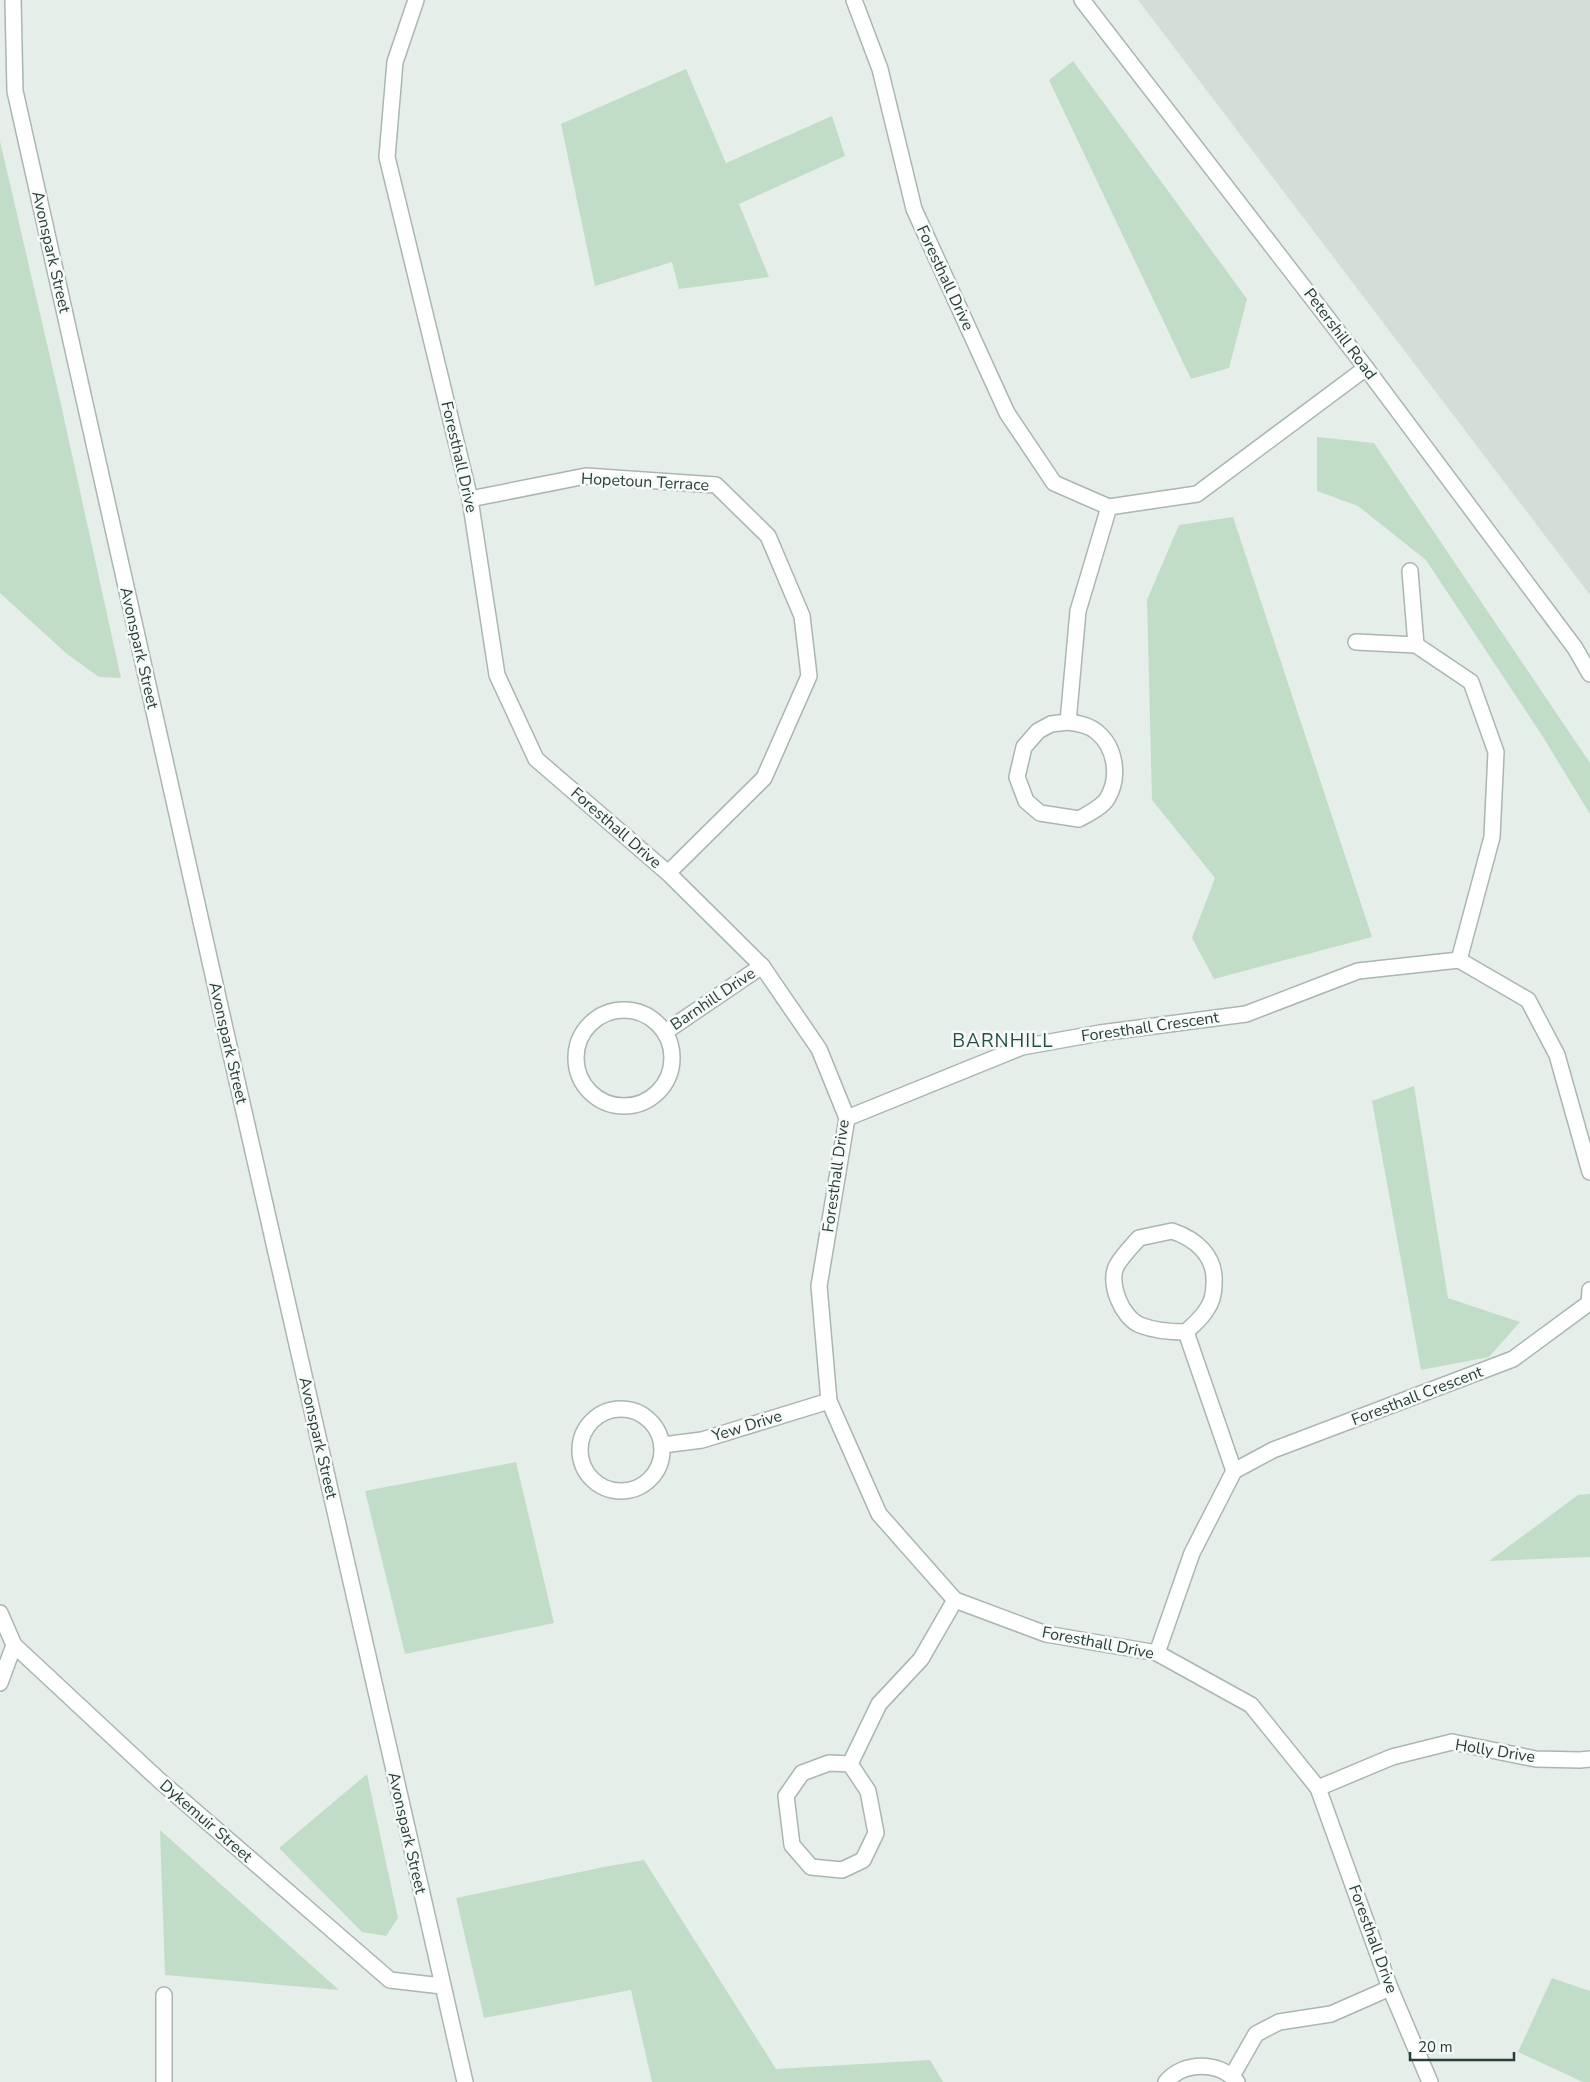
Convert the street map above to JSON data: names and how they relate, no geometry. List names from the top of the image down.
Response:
{
  "streets": {
    "street": [
      "Avonspark Street",
      "Foresthall Drive",
      "Petershill Road",
      "Hopetoun Terrace",
      "Barnhill Drive",
      "Foresthall Crescent",
      "Yew Drive",
      "Holly Drive",
      "Dykemuir Street"
    ]
  },
  "crossings": [
    ["Avonspark Street", "Dykemuir Street"],
    ["Foresthall Drive", "Hopetoun Terrace"],
    ["Foresthall Drive", "Barnhill Drive"],
    ["Foresthall Drive", "Foresthall Crescent"],
    ["Foresthall Drive", "Yew Drive"],
    ["Foresthall Drive", "Holly Drive"]
  ],
  "districts": ["BARNHILL"],
  "scale_bar": "20 m"
}
